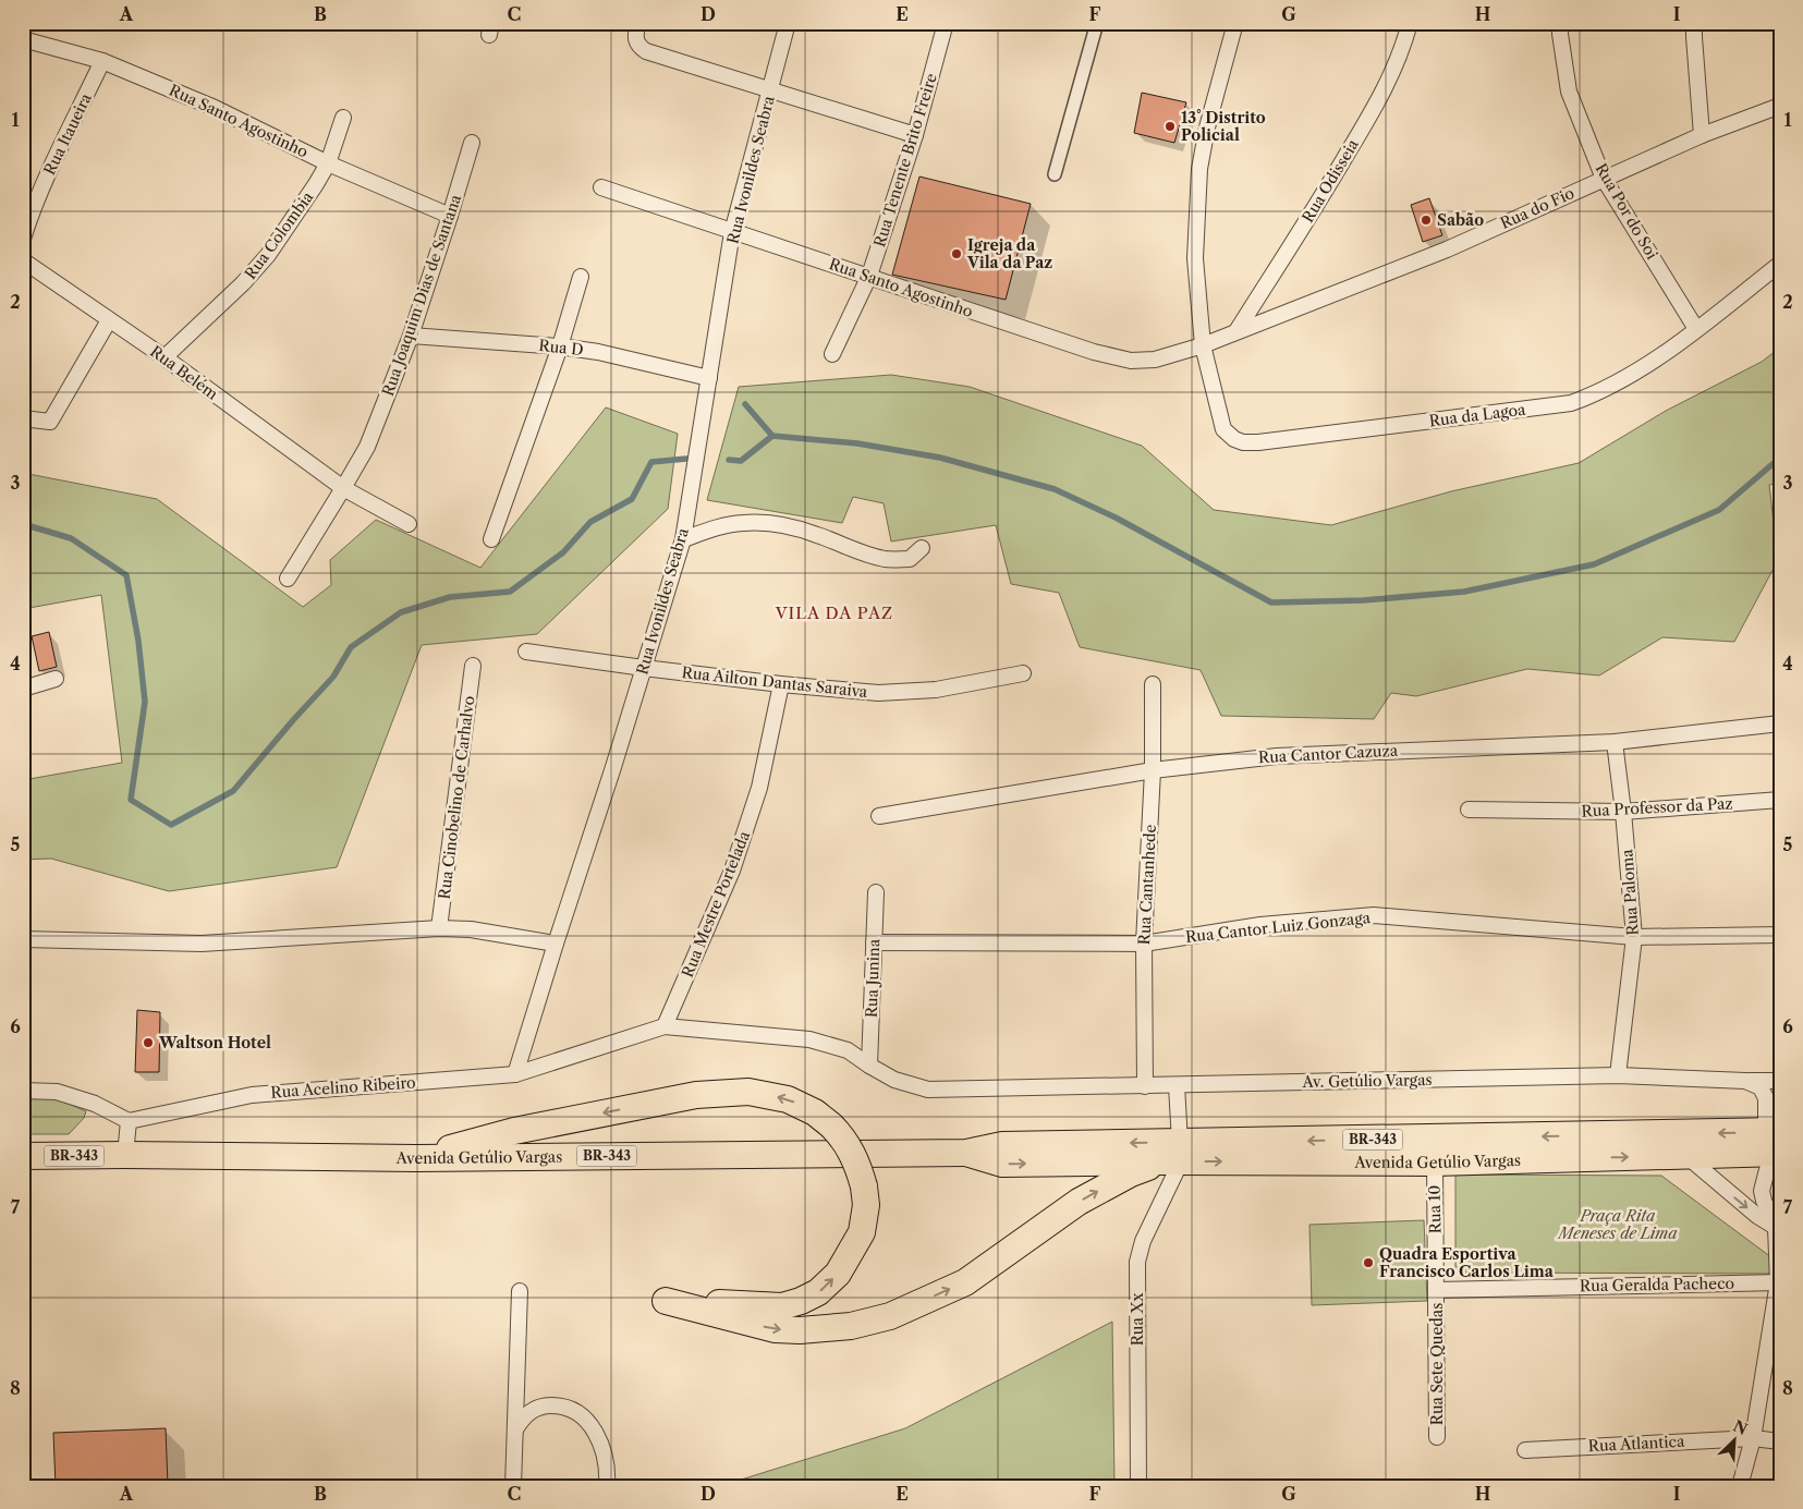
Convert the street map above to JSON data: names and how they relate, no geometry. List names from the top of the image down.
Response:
{
  "streets": {
    "highway": ["BR-343", "Avenida Getúlio Vargas"],
    "street": [
      "Rua Santo Agostinho",
      "Rua Itaueira",
      "Rua Tenente Brito Freire",
      "Rua Ivonildes Seabra",
      "Rua Odisseia",
      "Rua do Fio",
      "Rua Por do Soi",
      "Rua Colombia",
      "Rua Joaquim Dias de Santana",
      "Rua D",
      "Rua Belém",
      "Rua da Lagoa",
      "Rua Ailton Dantas Saraiva",
      "Rua Cantor Cazuza",
      "Rua Cinobelino de Carhalvo",
      "Rua Professor da Paz",
      "Rua Cantanhede",
      "Rua Paloma",
      "Rua Mestre Portelada",
      "Rua Cantor Luiz Gonzaga",
      "Rua Junina",
      "Av. Getúlio Vargas",
      "Rua Acelino Ribeiro",
      "Rua 10",
      "Rua Geralda Pacheco",
      "Rua Xx",
      "Rua Sete Quedas",
      "Rua Atlantica"
    ]
  },
  "crossings": [
    ["Rua Santo Agostinho", "Rua Itaueira"],
    ["Rua Santo Agostinho", "Rua Tenente Brito Freire"],
    ["Rua Santo Agostinho", "Rua Ivonildes Seabra"],
    ["Rua Santo Agostinho", "Rua do Fio"],
    ["Rua Santo Agostinho", "Rua Colombia"],
    ["Rua Santo Agostinho", "Rua Joaquim Dias de Santana"],
    ["Rua Santo Agostinho", "Rua da Lagoa"],
    ["Rua Ivonildes Seabra", "Rua D"],
    ["Rua Ivonildes Seabra", "Rua Ailton Dantas Saraiva"],
    ["Rua Ivonildes Seabra", "Rua Acelino Ribeiro"],
    ["Rua Odisseia", "Rua do Fio"],
    ["Rua do Fio", "Rua Por do Soi"],
    ["Rua do Fio", "Rua da Lagoa"],
    ["Rua Por do Soi", "Rua da Lagoa"],
    ["Rua Colombia", "Rua Belém"],
    ["Rua Joaquim Dias de Santana", "Rua D"],
    ["Rua Joaquim Dias de Santana", "Rua Belém"],
    ["Rua Ailton Dantas Saraiva", "Rua Mestre Portelada"],
    ["Rua Cantor Cazuza", "Rua Cantanhede"],
    ["Rua Cantor Cazuza", "Rua Paloma"],
    ["Rua Professor da Paz", "Rua Paloma"],
    ["Rua Cantanhede", "Rua Cantor Luiz Gonzaga"],
    ["Rua Cantanhede", "Av. Getúlio Vargas"],
    ["Rua Paloma", "Rua Cantor Luiz Gonzaga"],
    ["Rua Paloma", "Av. Getúlio Vargas"],
    ["Rua Mestre Portelada", "Av. Getúlio Vargas"],
    ["Rua Mestre Portelada", "Rua Acelino Ribeiro"],
    ["Rua Cantor Luiz Gonzaga", "Rua Junina"],
    ["Rua Junina", "Av. Getúlio Vargas"],
    ["Av. Getúlio Vargas", "Rua Acelino Ribeiro"],
    ["Avenida Getúlio Vargas", "Rua 10"],
    ["Avenida Getúlio Vargas", "Rua Xx"],
    ["Rua 10", "Rua Geralda Pacheco"],
    ["Rua 10", "Rua Sete Quedas"],
    ["Rua Geralda Pacheco", "Rua Sete Quedas"]
  ],
  "districts": ["VILA DA PAZ"],
  "parks": ["Praça Rita Meneses de Lima"],
  "places": [
    "13° Distrito Policial",
    "Sabão",
    "Igreja da Vila da Paz",
    "Waltson Hotel",
    "Quadra Esportiva Francisco Carlos Lima"
  ],
  "north": "top right",
  "grid": {
    "columns": [
      "A",
      "B",
      "C",
      "D",
      "E",
      "F",
      "G",
      "H",
      "I"
    ],
    "rows": [
      "1",
      "2",
      "3",
      "4",
      "5",
      "6",
      "7",
      "8"
    ]
  }
}
